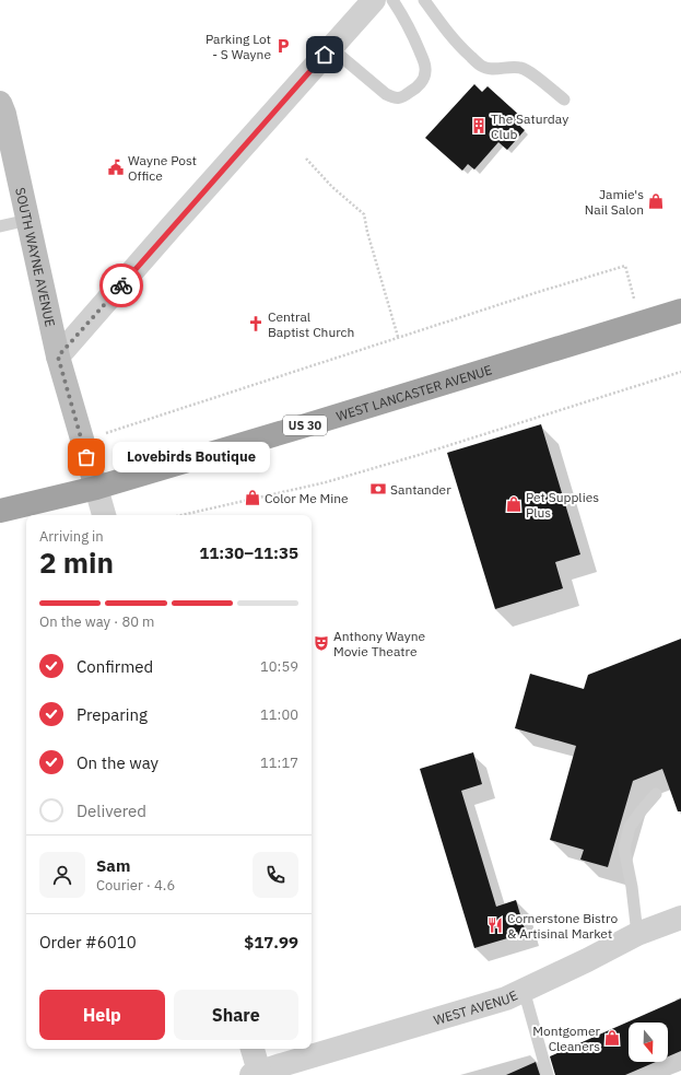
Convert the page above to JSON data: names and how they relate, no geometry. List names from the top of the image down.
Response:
{
  "streets": {
    "highway": ["WEST LANCASTER AVENUE", "US 30"],
    "main road": ["SOUTH WAYNE AVENUE"],
    "street": ["WEST AVENUE"]
  },
  "crossings": [
    ["SOUTH WAYNE AVENUE", "WEST LANCASTER AVENUE"],
    ["SOUTH WAYNE AVENUE", "US 30"],
    ["WEST LANCASTER AVENUE", "US 30"]
  ],
  "places": {
    "parking": ["Parking Lot - S Wayne"],
    "building": ["The Saturday Club"],
    "public building": ["Wayne Post Office"],
    "shop": [
      "Jamie's Nail Salon",
      "Color Me Mine",
      "Pet Supplies Plus",
      "Montgomer Cleaners"
    ],
    "church": ["Central Baptist Church"],
    "other": ["Lovebirds Boutique"],
    "bank": ["Santander"],
    "theatre": ["Anthony Wayne Movie Theatre"],
    "restaurant": ["Cornerstone Bistro & Artisinal Market"]
  },
  "north": "bottom",
  "page": {
    "bubble": "Lovebirds Boutique",
    "heading": ["2 min", "Arriving in", "11:30–11:35"],
    "panel": [
      "Sam",
      "Courier · 4.6",
      "Order #6010",
      "$17.99"
    ],
    "bar": "On the way · 80 m",
    "list": [
      ["Confirmed", "10:59"],
      ["Preparing", "11:00"],
      ["On the way", "11:17"],
      "Delivered"
    ],
    "buttons": ["Help", "Share"]
  }
}
